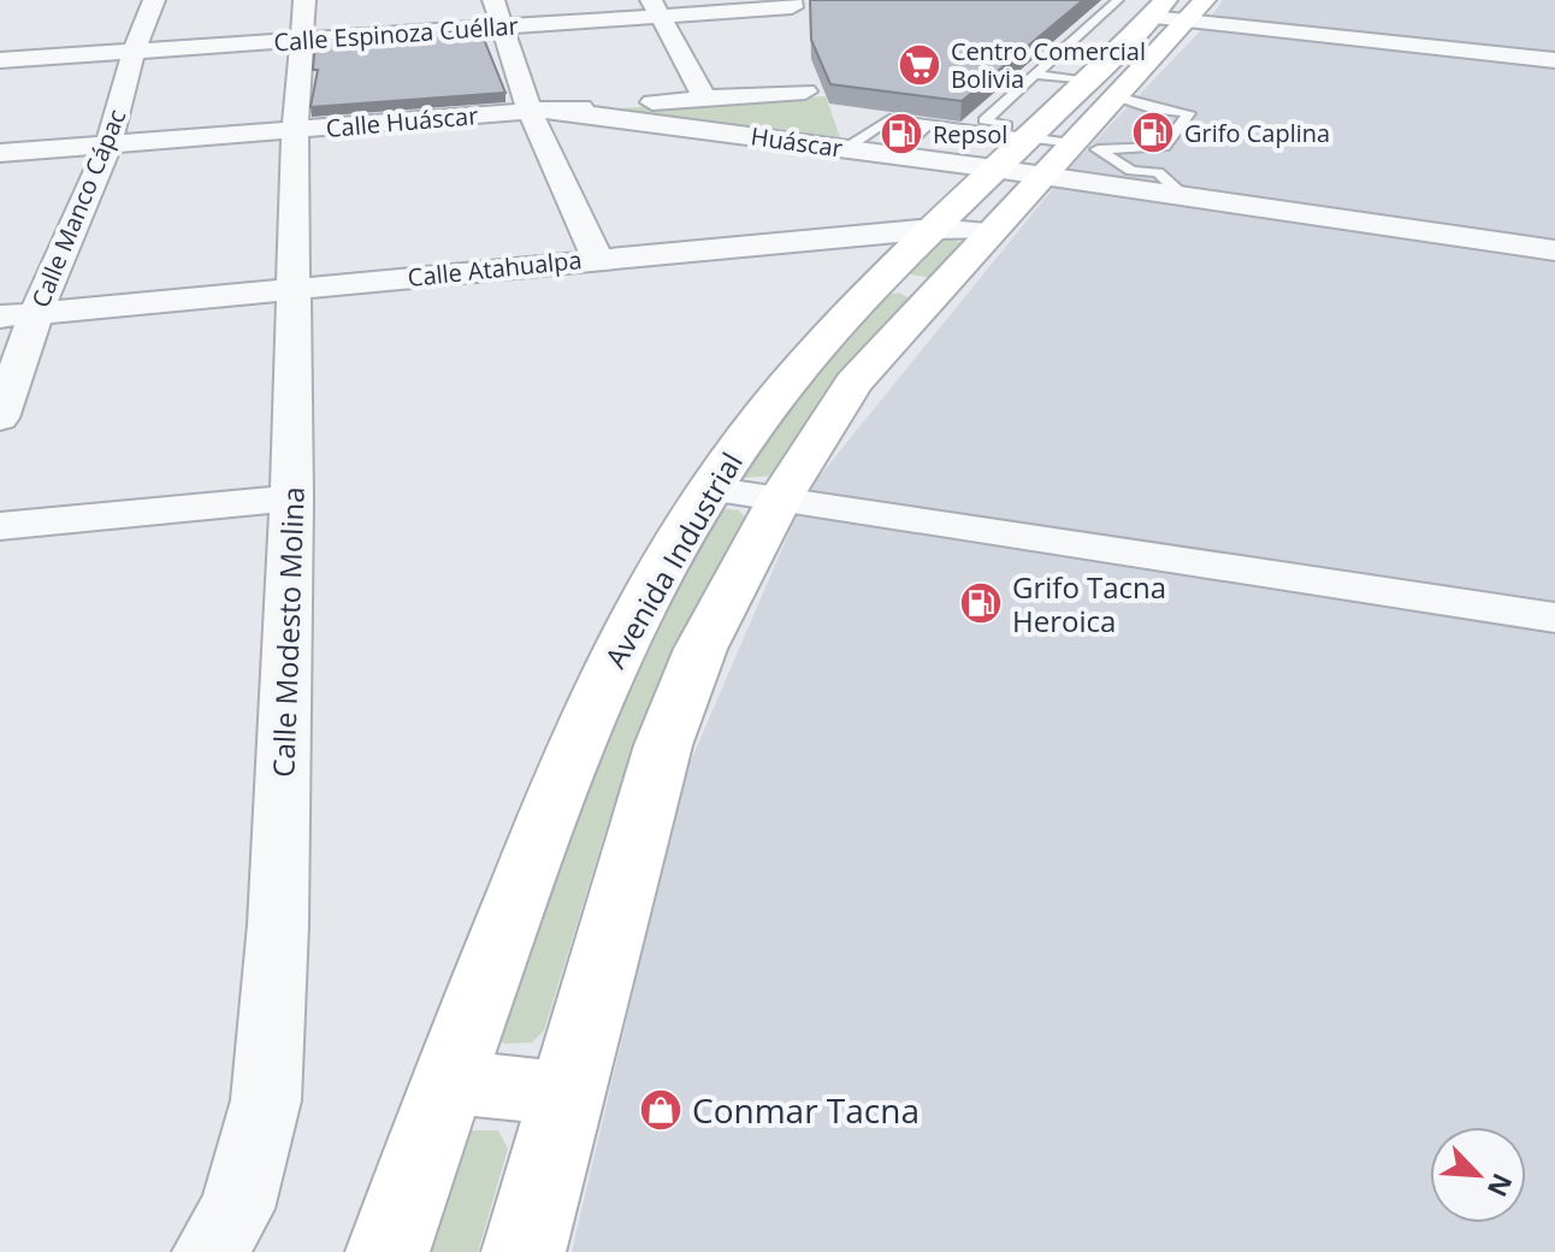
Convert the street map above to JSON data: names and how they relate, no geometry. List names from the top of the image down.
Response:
{
  "streets": {
    "main road": ["Avenida Industrial"],
    "street": [
      "Calle Espinoza Cuéllar",
      "Calle Huáscar",
      "Huáscar",
      "Calle Manco Cápac",
      "Calle Atahualpa",
      "Calle Modesto Molina"
    ]
  },
  "crossings": [
    ["Calle Espinoza Cuéllar", "Calle Manco Cápac"],
    ["Calle Espinoza Cuéllar", "Calle Modesto Molina"],
    ["Calle Huáscar", "Huáscar"],
    ["Calle Huáscar", "Calle Manco Cápac"],
    ["Calle Huáscar", "Calle Modesto Molina"],
    ["Huáscar", "Avenida Industrial"],
    ["Calle Manco Cápac", "Calle Atahualpa"],
    ["Calle Atahualpa", "Avenida Industrial"],
    ["Calle Atahualpa", "Calle Modesto Molina"]
  ],
  "places": {
    "supermarket": ["Centro Comercial Bolivia"],
    "fuel station": ["Grifo Caplina", "Repsol", "Grifo Tacna Heroica"],
    "shop": ["Conmar Tacna"]
  },
  "north": "bottom right"
}
